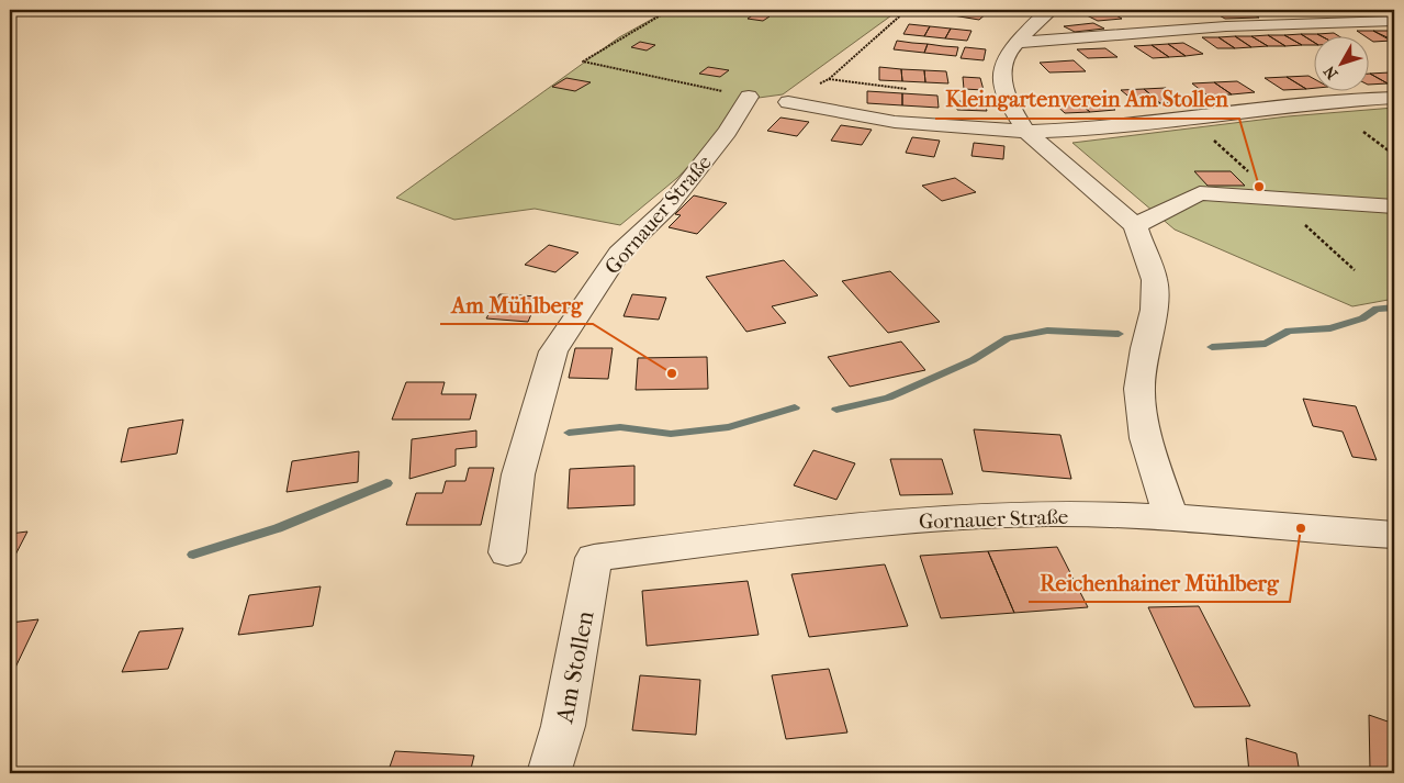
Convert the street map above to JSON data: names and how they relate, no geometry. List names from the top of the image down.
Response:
{
  "streets": {
    "street": ["Gornauer Straße", "Am Stollen"]
  },
  "crossings": [
    ["Gornauer Straße", "Am Stollen"]
  ],
  "places": ["Kleingartenverein Am Stollen", "Am Mühlberg", "Reichenhainer Mühlberg"],
  "north": "bottom left"
}
